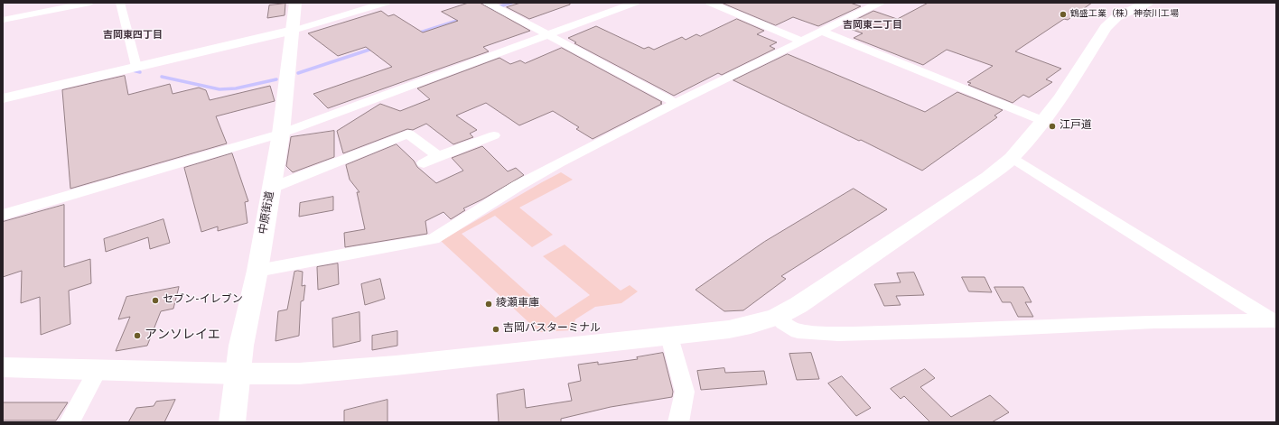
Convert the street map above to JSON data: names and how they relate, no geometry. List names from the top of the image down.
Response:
{
  "streets": {
    "street": ["中原街道"]
  },
  "districts": ["吉岡東二丁目", "吉岡東四丁目"],
  "places": [
    "鶴盛工業（株）神奈川工場",
    "江戸道",
    "セブン-イレブン",
    "綾瀬車庫",
    "吉岡バスターミナル",
    "アンソレイエ"
  ]
}
